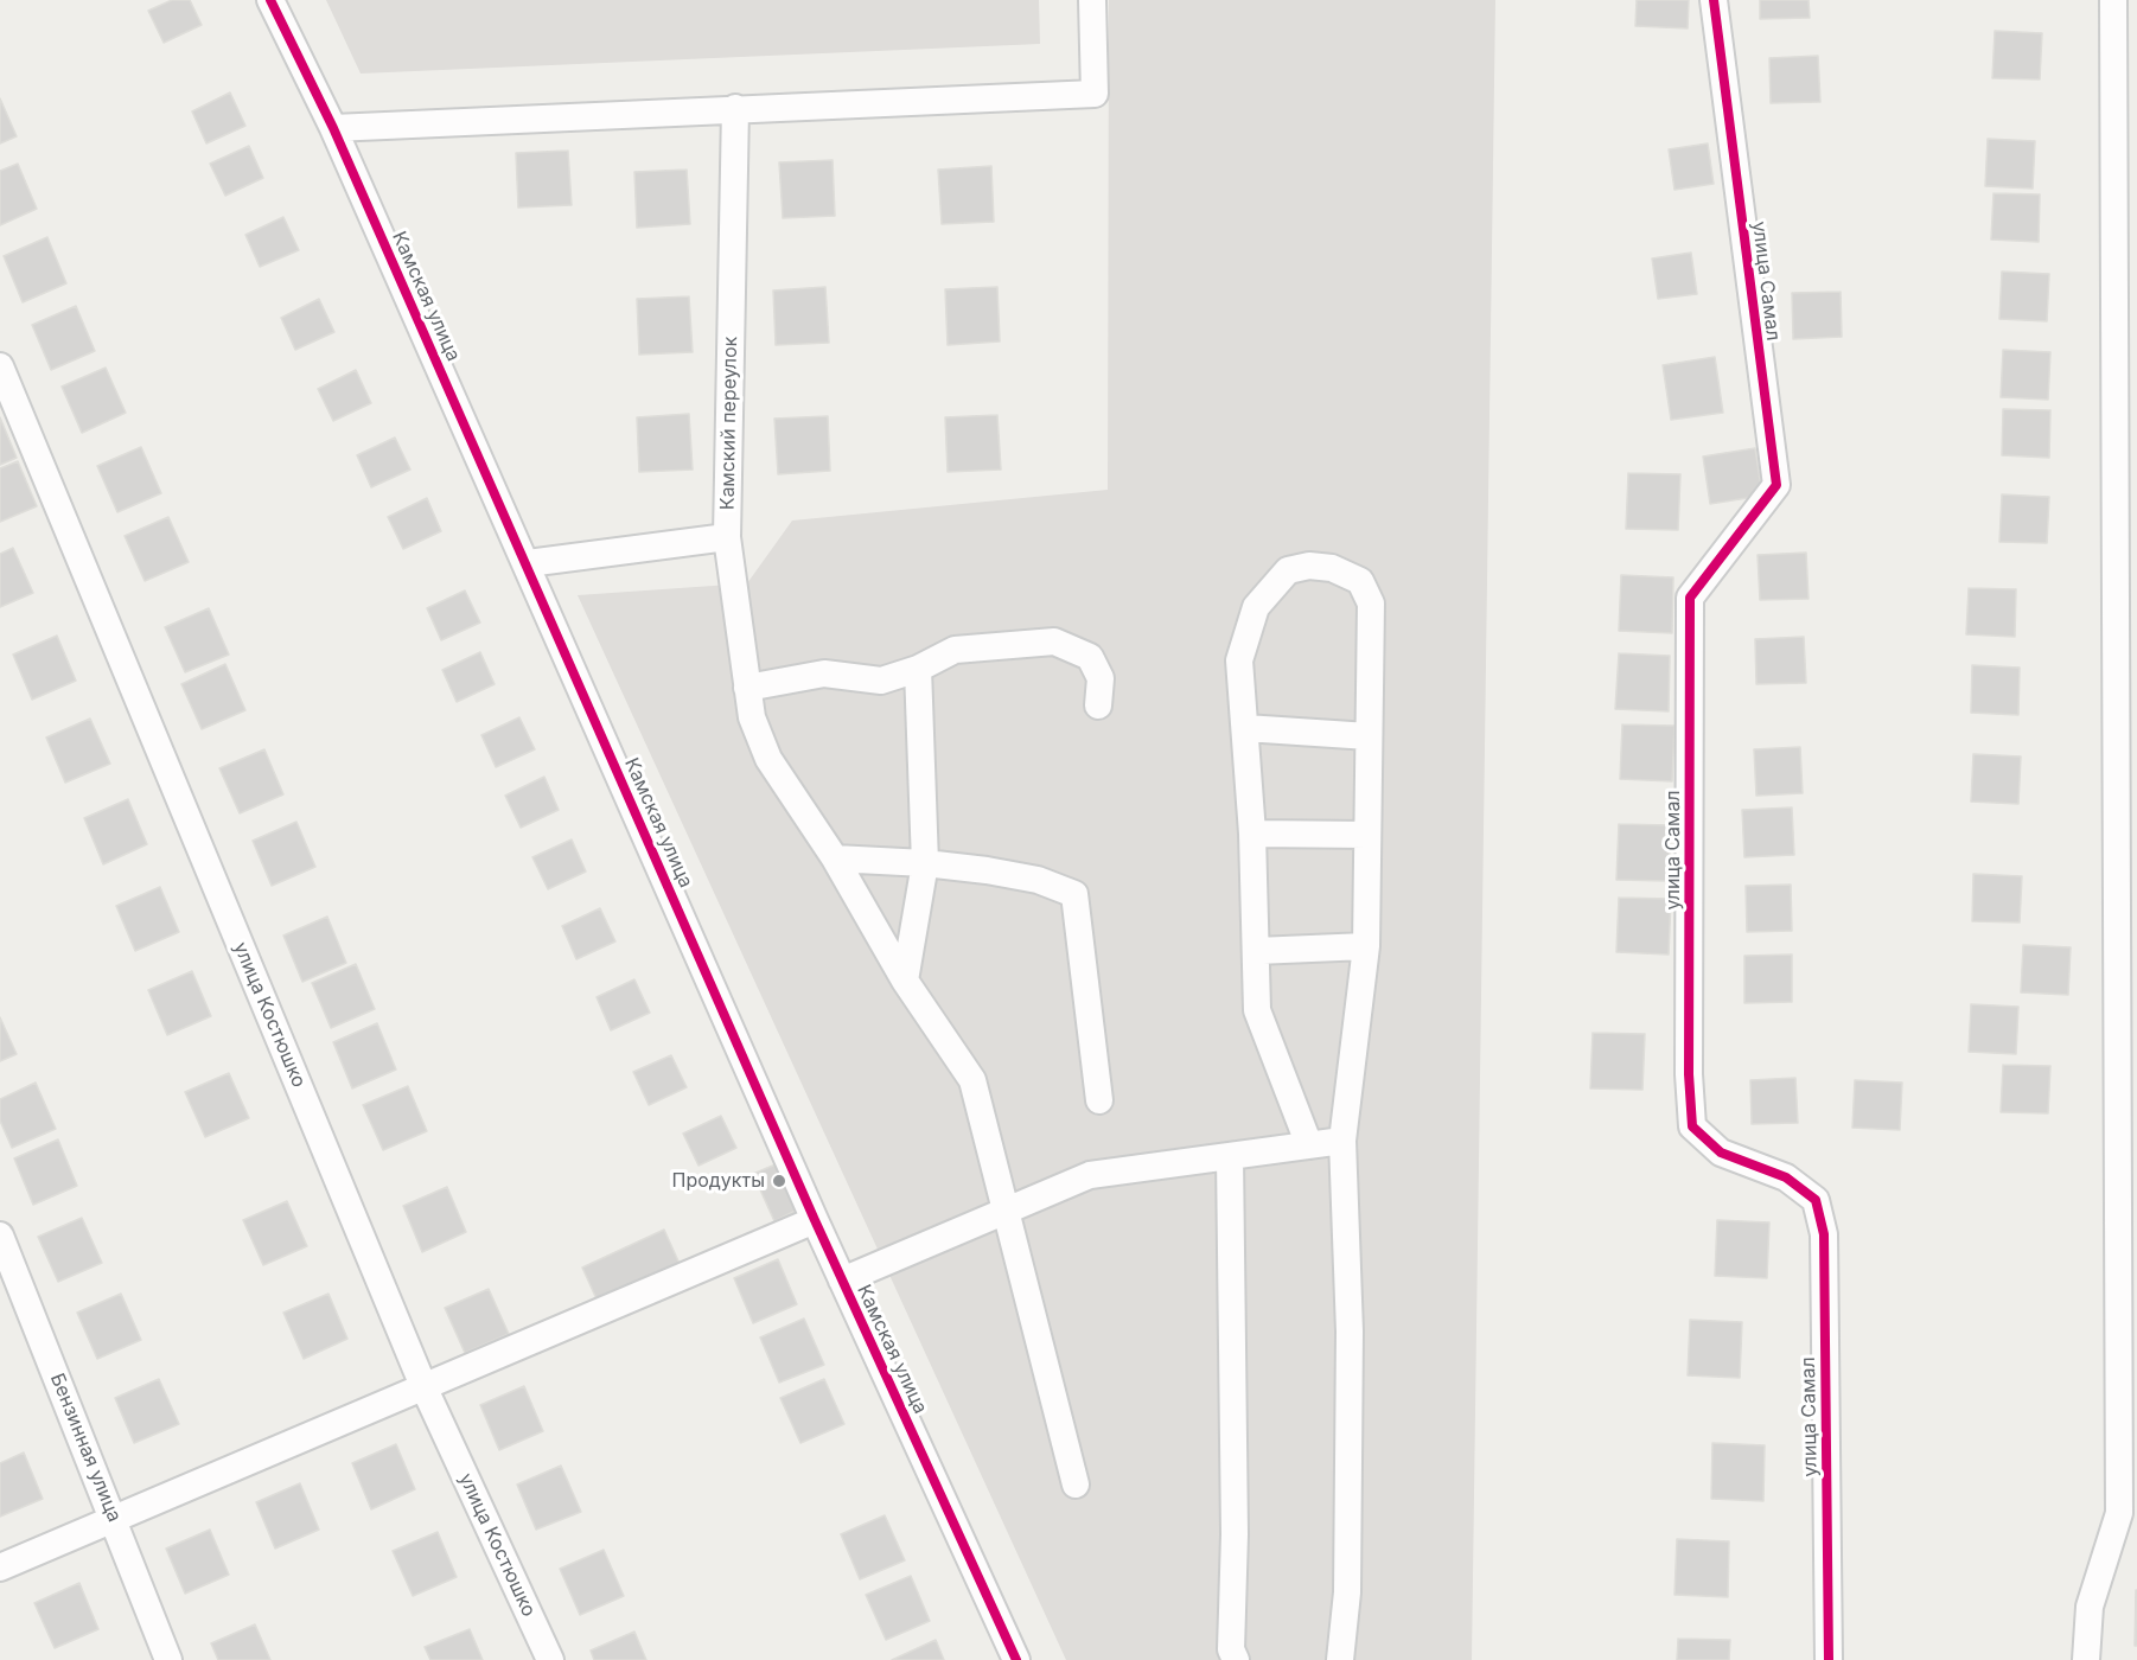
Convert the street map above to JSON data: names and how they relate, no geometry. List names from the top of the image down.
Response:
{
  "streets": {
    "street": [
      "улица Самал",
      "Камская улица",
      "Камский переулок",
      "улица Костюшко",
      "Бензинная улица"
    ]
  },
  "crossings": [
    ["Камская улица", "Камский переулок"]
  ],
  "places": ["Продукты"]
}
